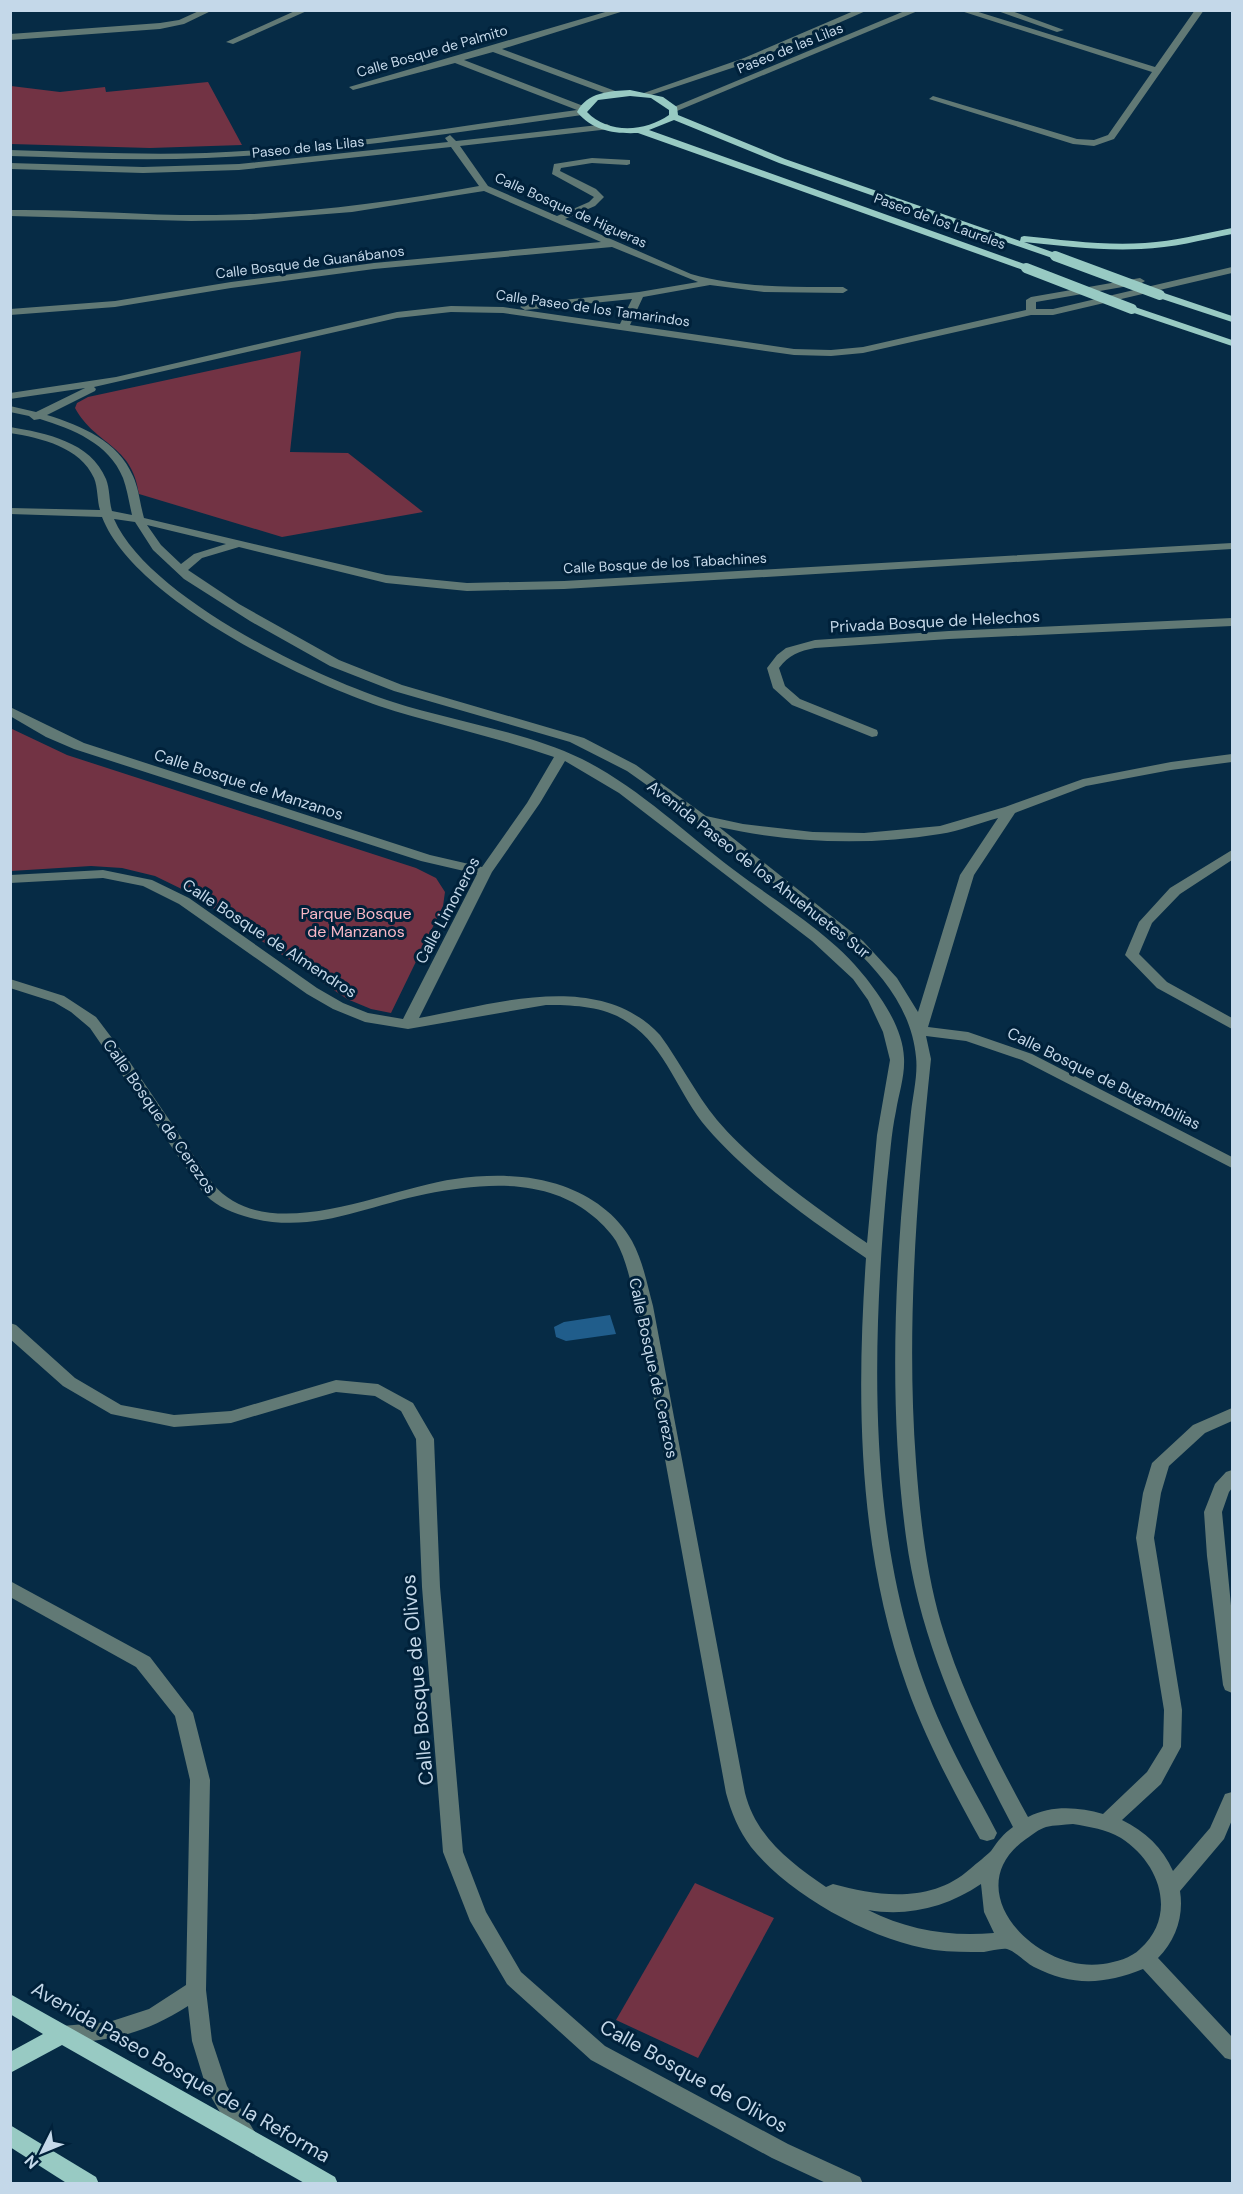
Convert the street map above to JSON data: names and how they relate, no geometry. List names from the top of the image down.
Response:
{
  "streets": {
    "main road": ["Paseo de los Laureles", "Avenida Paseo Bosque de la Reforma"],
    "street": [
      "Paseo de las Lilas",
      "Calle Bosque de Palmito",
      "Calle Bosque de Higueras",
      "Calle Bosque de Guanábanos",
      "Calle Paseo de los Tamarindos",
      "Calle Bosque de los Tabachines",
      "Privada Bosque de Helechos",
      "Calle Bosque de Manzanos",
      "Avenida Paseo de los Ahuehuetes Sur",
      "Calle Limoneros",
      "Calle Bosque de Almendros",
      "Calle Bosque de Bugambilias",
      "Calle Bosque de Cerezos",
      "Calle Bosque de Olivos"
    ]
  },
  "crossings": [
    ["Paseo de las Lilas", "Calle Bosque de Higueras"],
    ["Paseo de las Lilas", "Paseo de los Laureles"],
    ["Calle Bosque de Higueras", "Calle Bosque de Guanábanos"],
    ["Calle Bosque de Higueras", "Calle Paseo de los Tamarindos"],
    ["Calle Paseo de los Tamarindos", "Avenida Paseo de los Ahuehuetes Sur"],
    ["Calle Bosque de los Tabachines", "Avenida Paseo de los Ahuehuetes Sur"],
    ["Calle Bosque de Manzanos", "Calle Limoneros"],
    ["Avenida Paseo de los Ahuehuetes Sur", "Calle Limoneros"],
    ["Avenida Paseo de los Ahuehuetes Sur", "Calle Bosque de Almendros"],
    ["Avenida Paseo de los Ahuehuetes Sur", "Calle Bosque de Bugambilias"],
    ["Avenida Paseo de los Ahuehuetes Sur", "Calle Bosque de Cerezos"],
    ["Calle Limoneros", "Calle Bosque de Almendros"]
  ],
  "parks": ["Parque Bosque de Manzanos"],
  "north": "bottom left"
}
